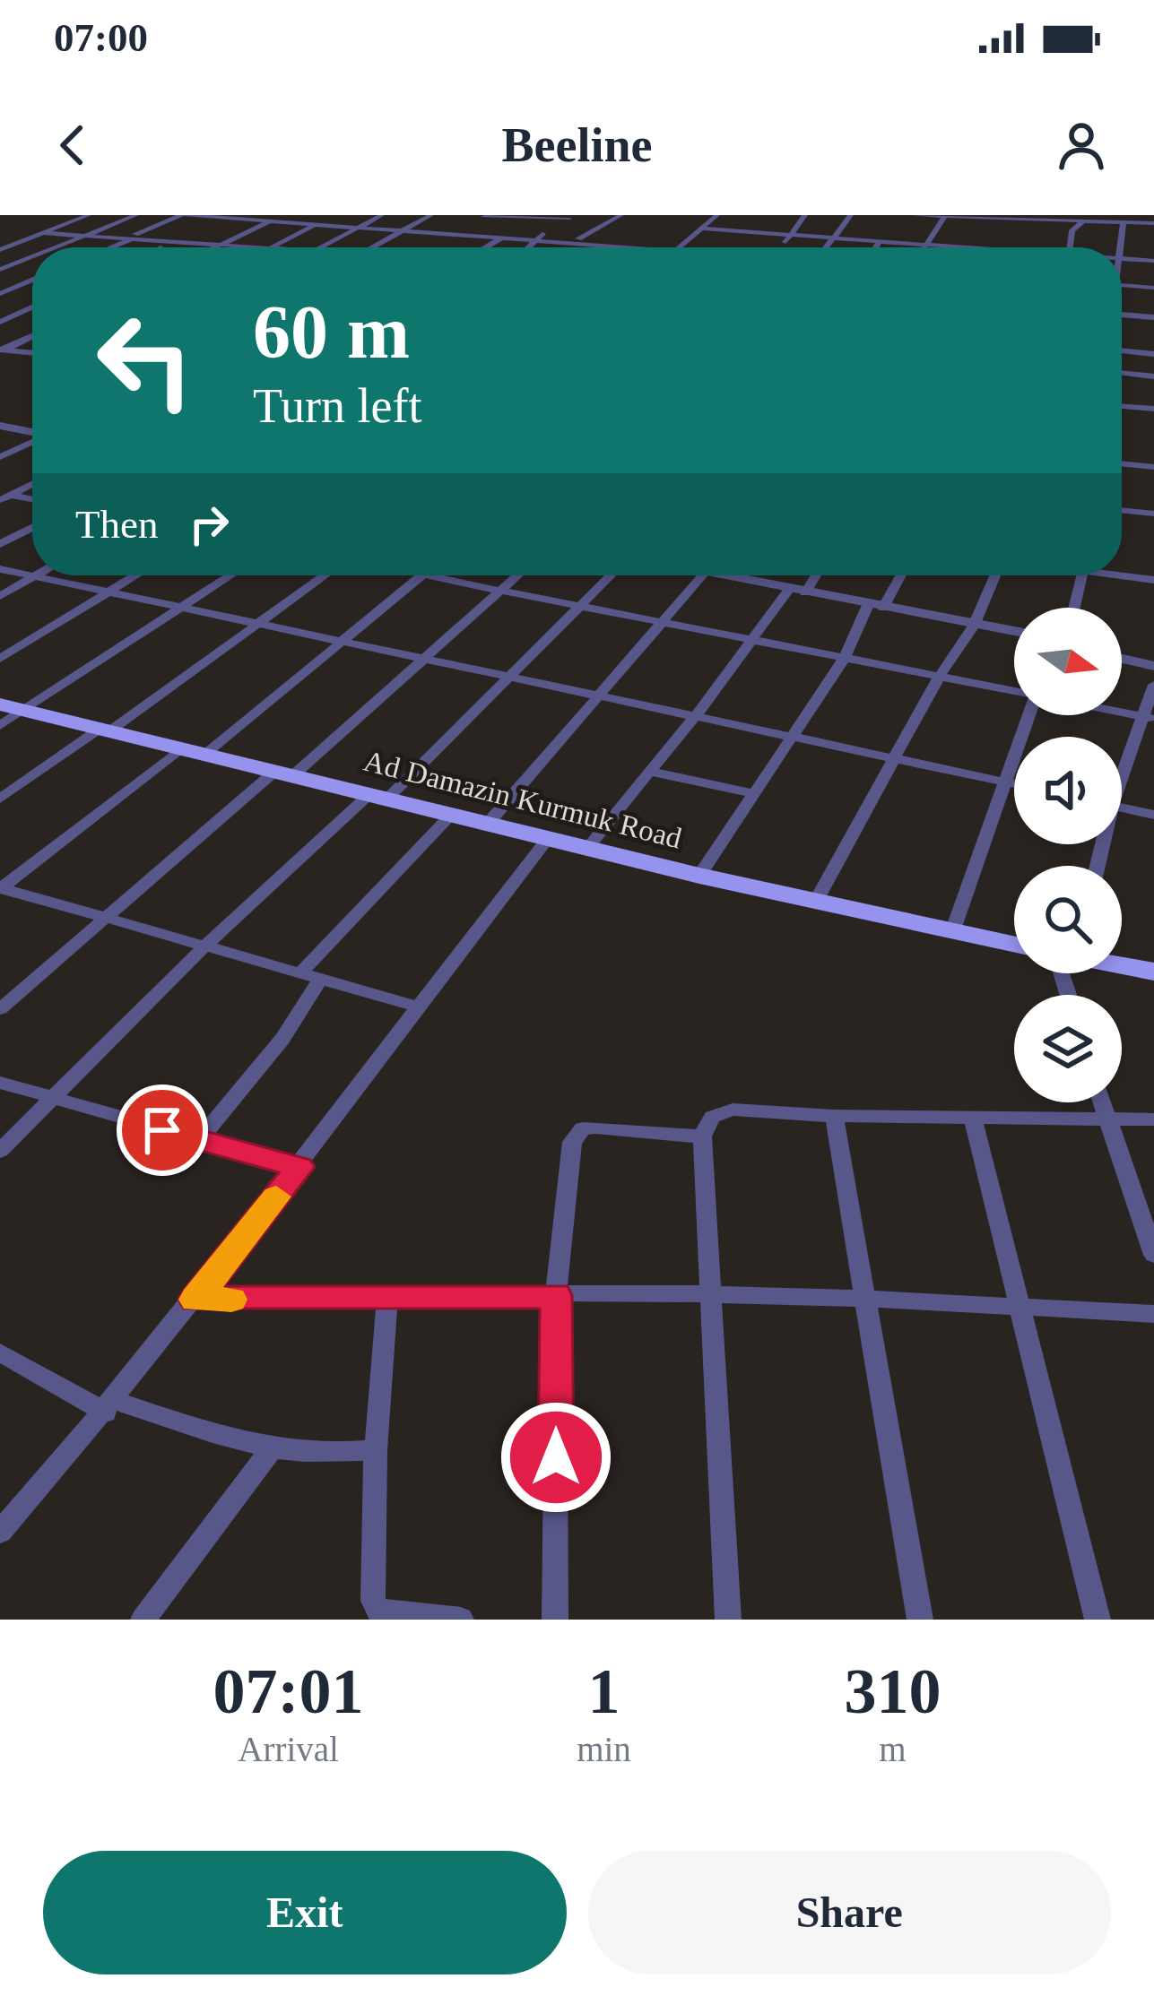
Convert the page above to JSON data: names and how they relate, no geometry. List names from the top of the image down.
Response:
{
  "streets": {
    "highway": ["Ad Damazin Kurmuk Road"]
  },
  "north": "right",
  "page": {
    "status": "07:00",
    "header": "Beeline",
    "turn": ["60 m", "Turn left"],
    "then": "Then",
    "eta": [
      "07:01",
      "Arrival",
      "1",
      "min",
      "310",
      "m"
    ],
    "buttons": ["Exit", "Share"]
  }
}
